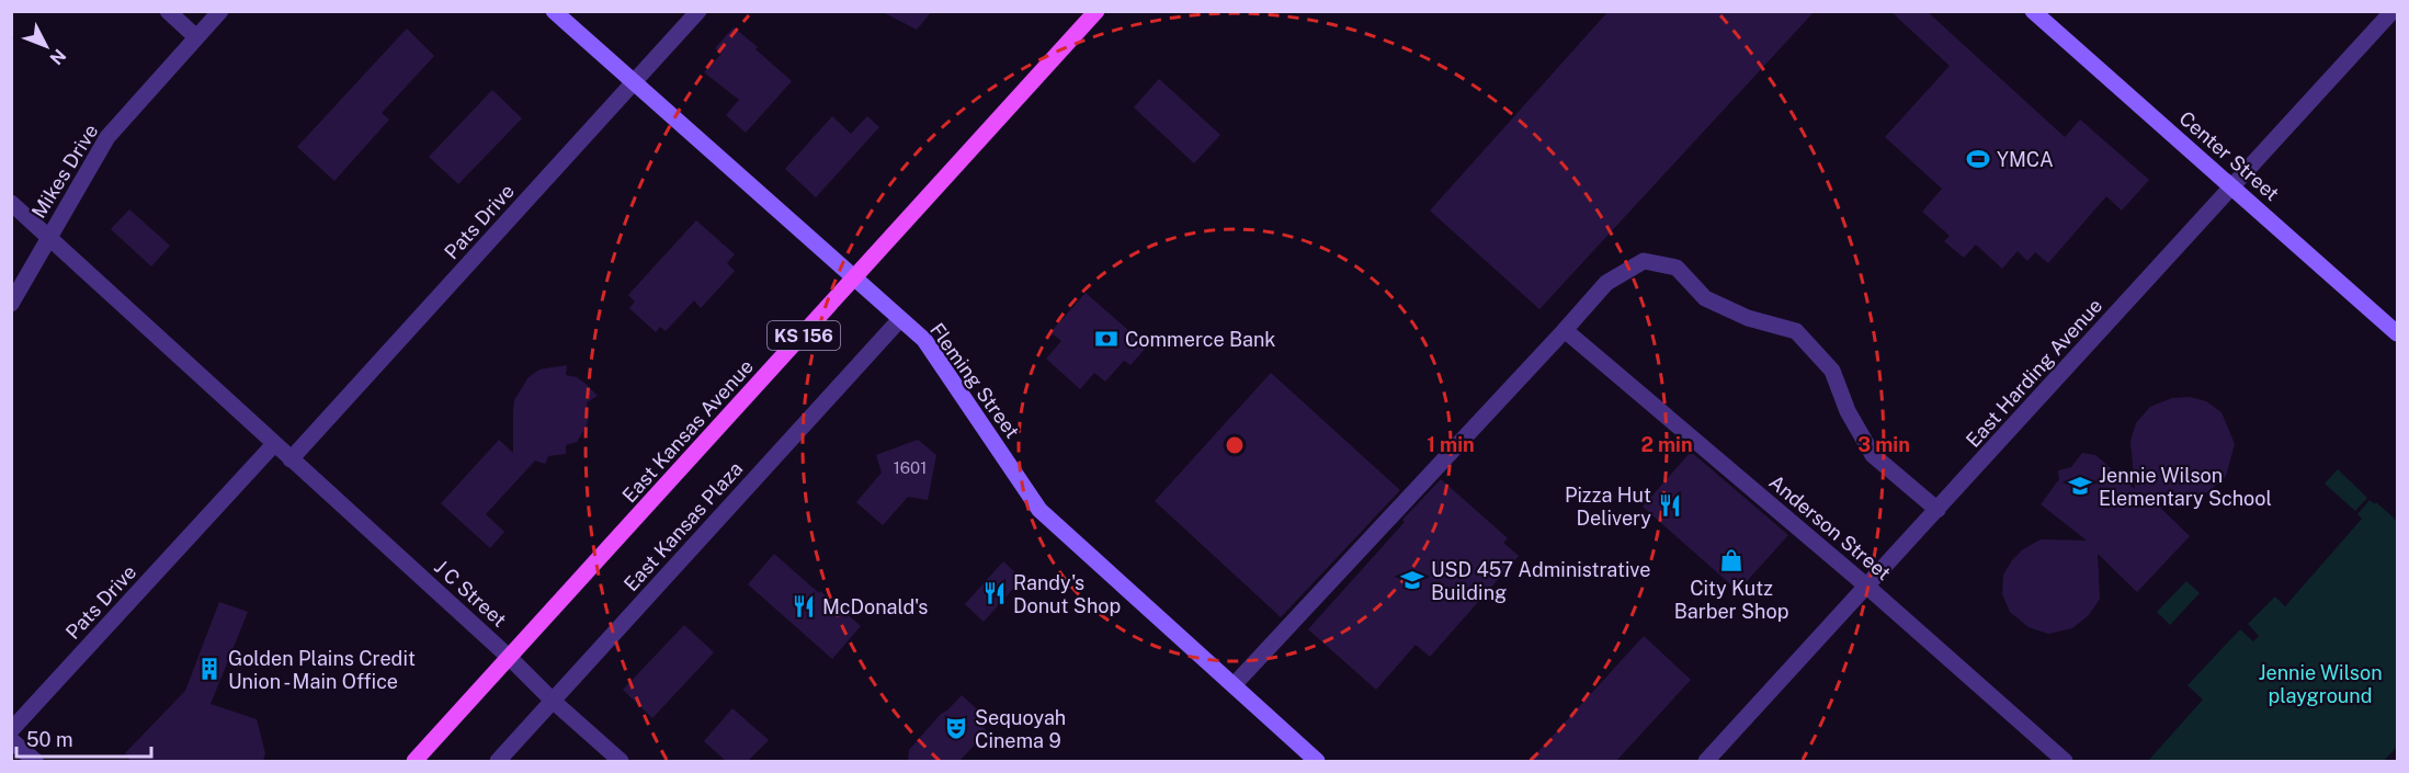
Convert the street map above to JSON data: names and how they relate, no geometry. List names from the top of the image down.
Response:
{
  "streets": {
    "main road": ["KS 156", "East Kansas Avenue"],
    "street": [
      "Center Street",
      "Mikes Drive",
      "Pats Drive",
      "East Harding Avenue",
      "Fleming Street",
      "East Kansas Plaza",
      "Anderson Street",
      "J C Street"
    ]
  },
  "crossings": [
    ["Center Street", "East Harding Avenue"],
    ["Pats Drive", "Fleming Street"],
    ["Pats Drive", "J C Street"],
    ["East Harding Avenue", "Anderson Street"],
    ["Fleming Street", "East Kansas Avenue"],
    ["Fleming Street", "East Kansas Plaza"],
    ["East Kansas Avenue", "J C Street"],
    ["East Kansas Plaza", "J C Street"]
  ],
  "parks": ["Jennie Wilson playground"],
  "places": {
    "sports": ["YMCA"],
    "bank": ["Commerce Bank"],
    "school or university": ["Jennie Wilson Elementary School", "USD 457 Administrative Building"],
    "restaurant": ["Pizza Hut Delivery", "Randy's Donut Shop", "McDonald's"],
    "shop": ["City Kutz Barber Shop"],
    "building": ["Golden Plains Credit Union - Main Office"],
    "theatre": ["Sequoyah Cinema 9"]
  },
  "house_numbers": ["1601"],
  "scale_bar": "50 m",
  "north": "bottom right",
  "rings": ["1 min", "2 min", "3 min"]
}
